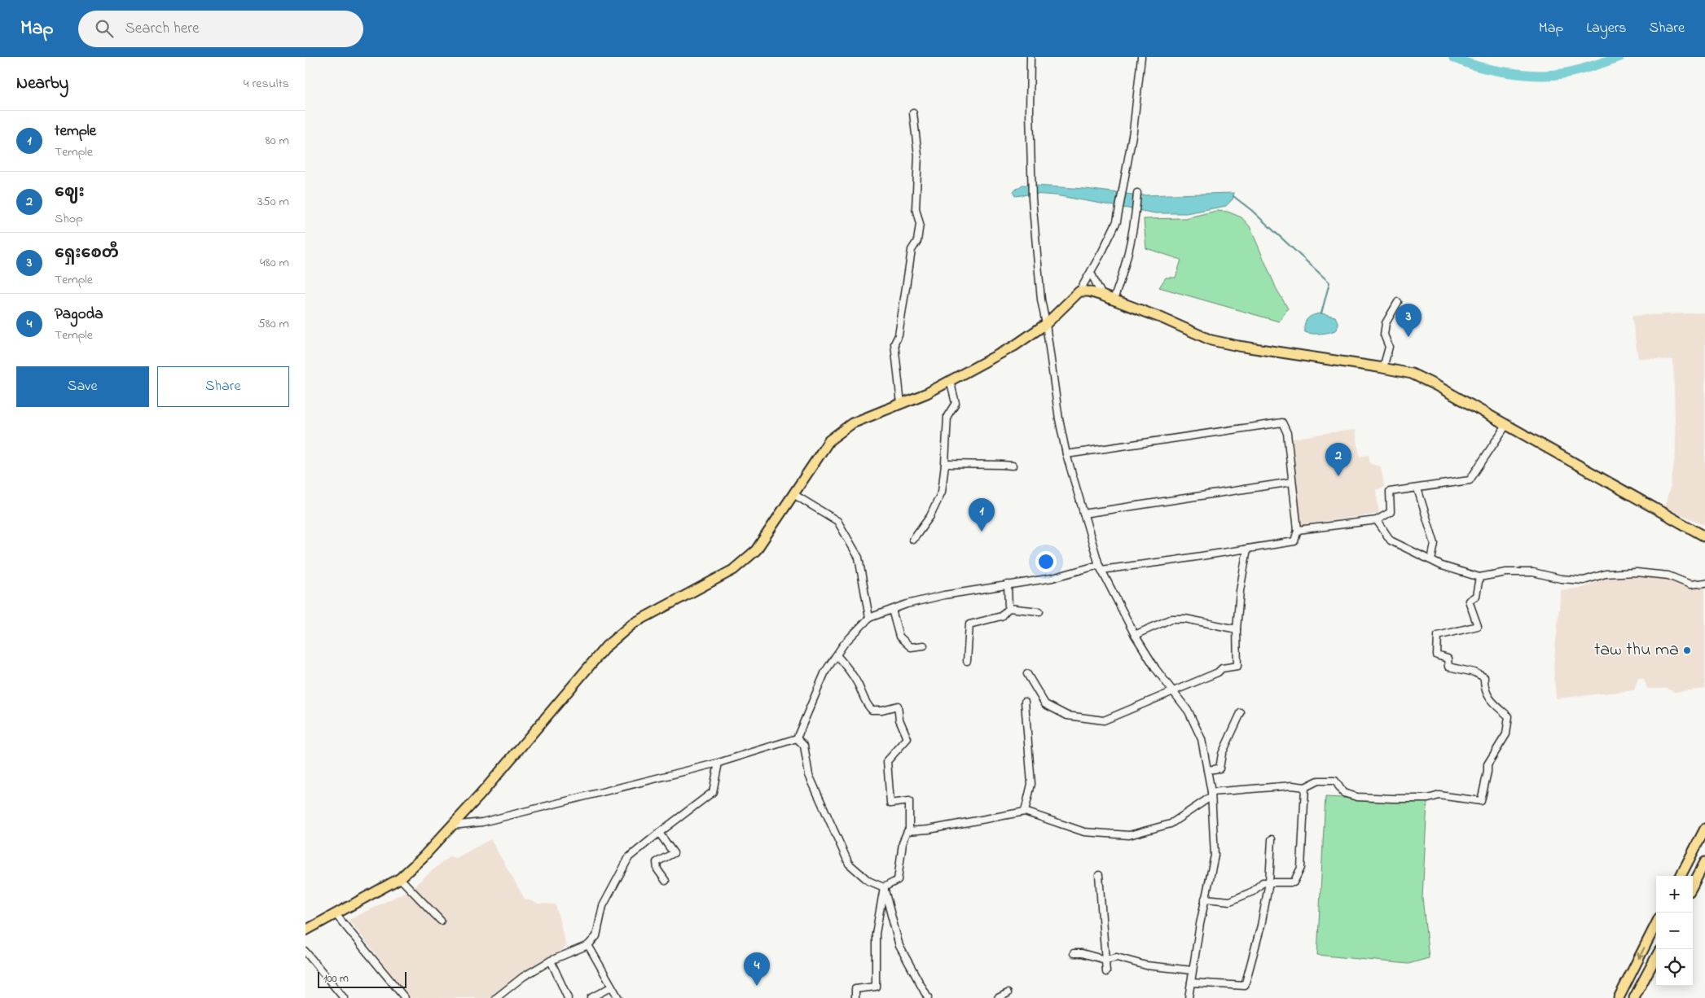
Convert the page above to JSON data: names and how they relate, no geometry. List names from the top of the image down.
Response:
{
  "places": ["taw thu ma"],
  "scale_bar": "100 m",
  "page": {
    "header": "Map",
    "search": "Search here",
    "nav": ["Map", "Layers", "Share"],
    "heading": ["Nearby", "4 results"],
    "list": [
      {
        "mark": "1",
        "name": "temple",
        "note": "Temple",
        "value": "80 m"
      },
      {
        "mark": "2",
        "name": "ဈေး",
        "note": "Shop",
        "value": "350 m"
      },
      {
        "mark": "3",
        "name": "ရှေးစေတီ",
        "note": "Temple",
        "value": "480 m"
      },
      {
        "mark": "4",
        "name": "Pagoda",
        "note": "Temple",
        "value": "580 m"
      }
    ],
    "pins": [
      "3",
      "2",
      "1",
      "4"
    ],
    "buttons": ["Save", "Share"],
    "map_buttons": ["+", "−"],
    "scale": "100 m"
  }
}
